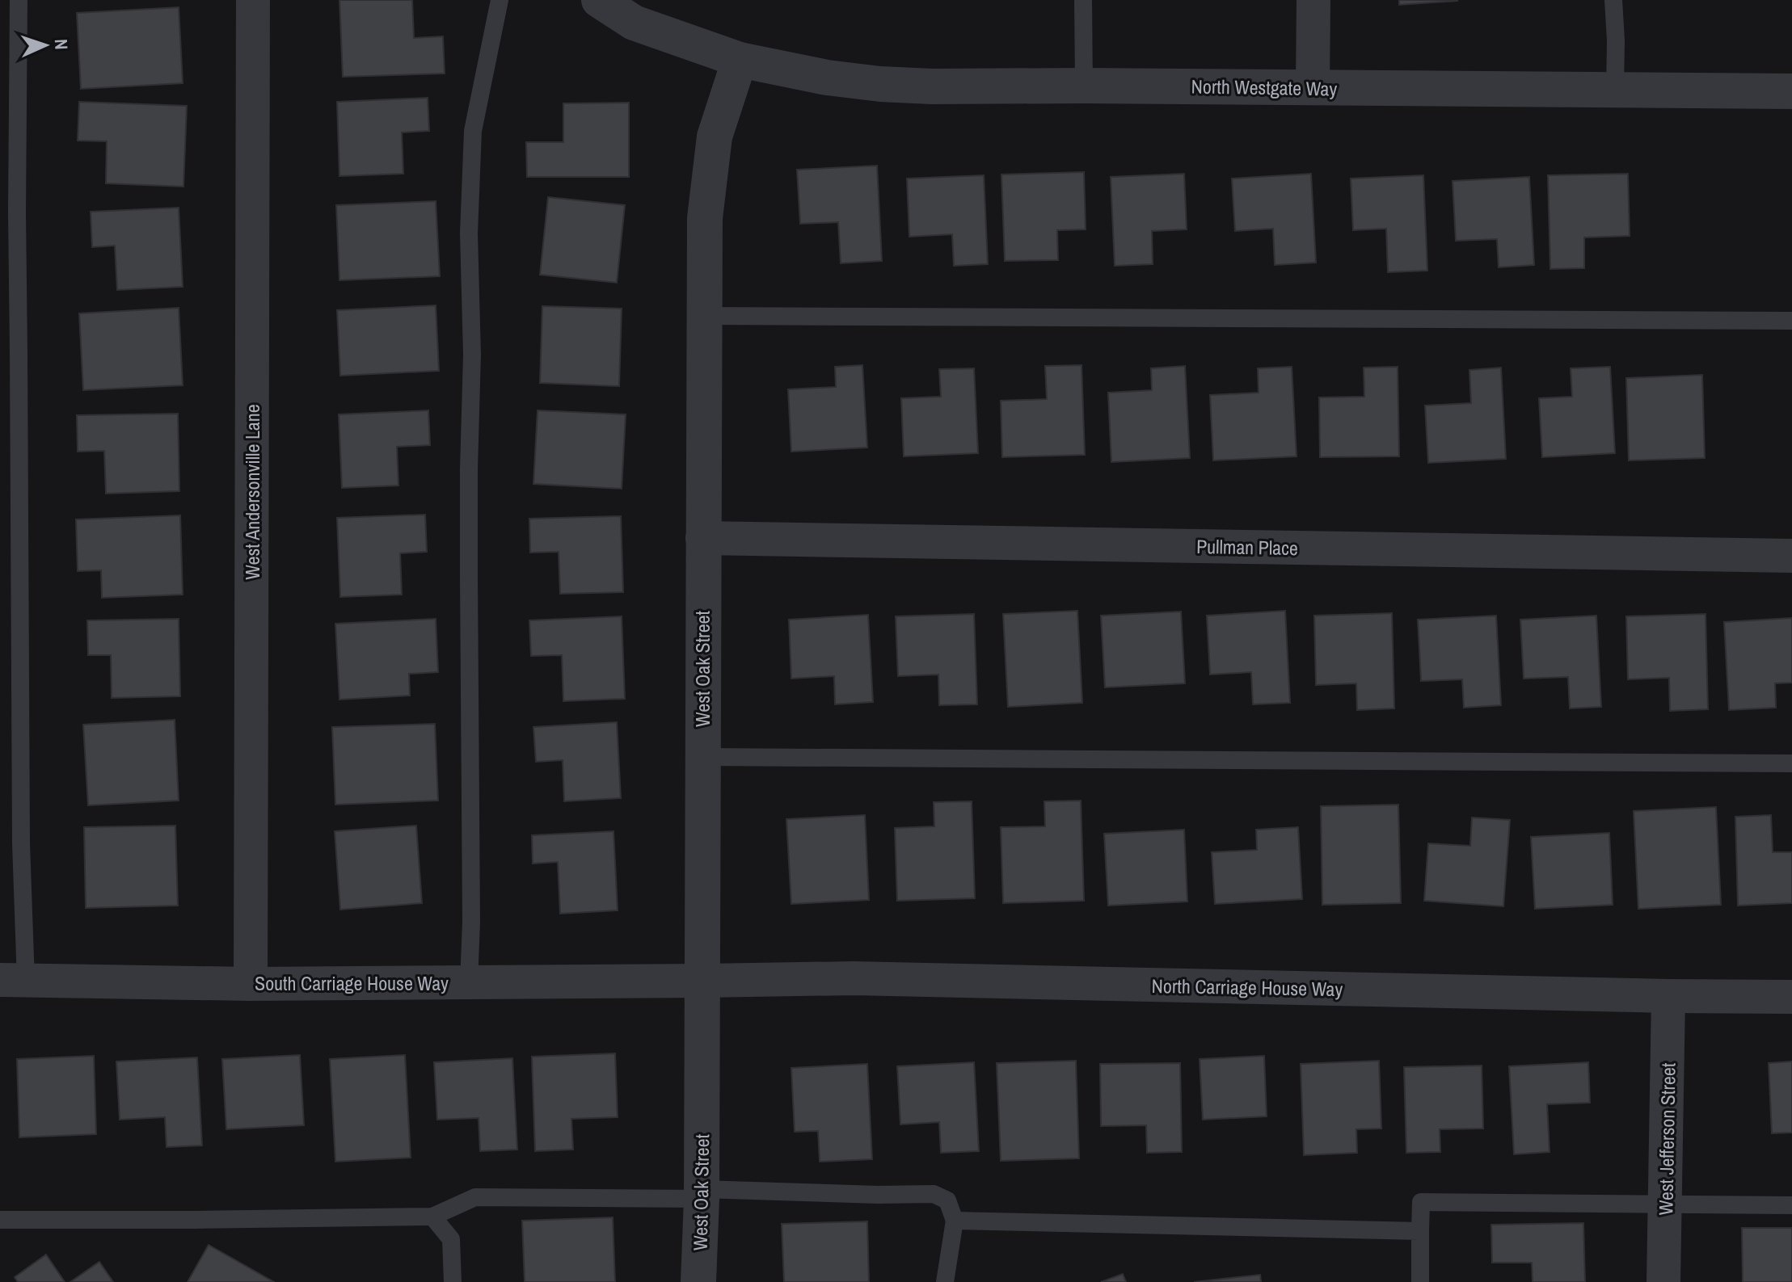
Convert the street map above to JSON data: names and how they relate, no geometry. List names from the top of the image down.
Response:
{
  "streets": {
    "street": [
      "North Westgate Way",
      "West Andersonville Lane",
      "Pullman Place",
      "West Oak Street",
      "South Carriage House Way",
      "North Carriage House Way",
      "West Jefferson Street"
    ]
  },
  "crossings": [
    ["North Westgate Way", "West Oak Street"],
    ["West Andersonville Lane", "South Carriage House Way"],
    ["Pullman Place", "West Oak Street"],
    ["West Oak Street", "South Carriage House Way"],
    ["West Oak Street", "North Carriage House Way"],
    ["South Carriage House Way", "North Carriage House Way"],
    ["North Carriage House Way", "West Jefferson Street"]
  ],
  "north": "right"
}
